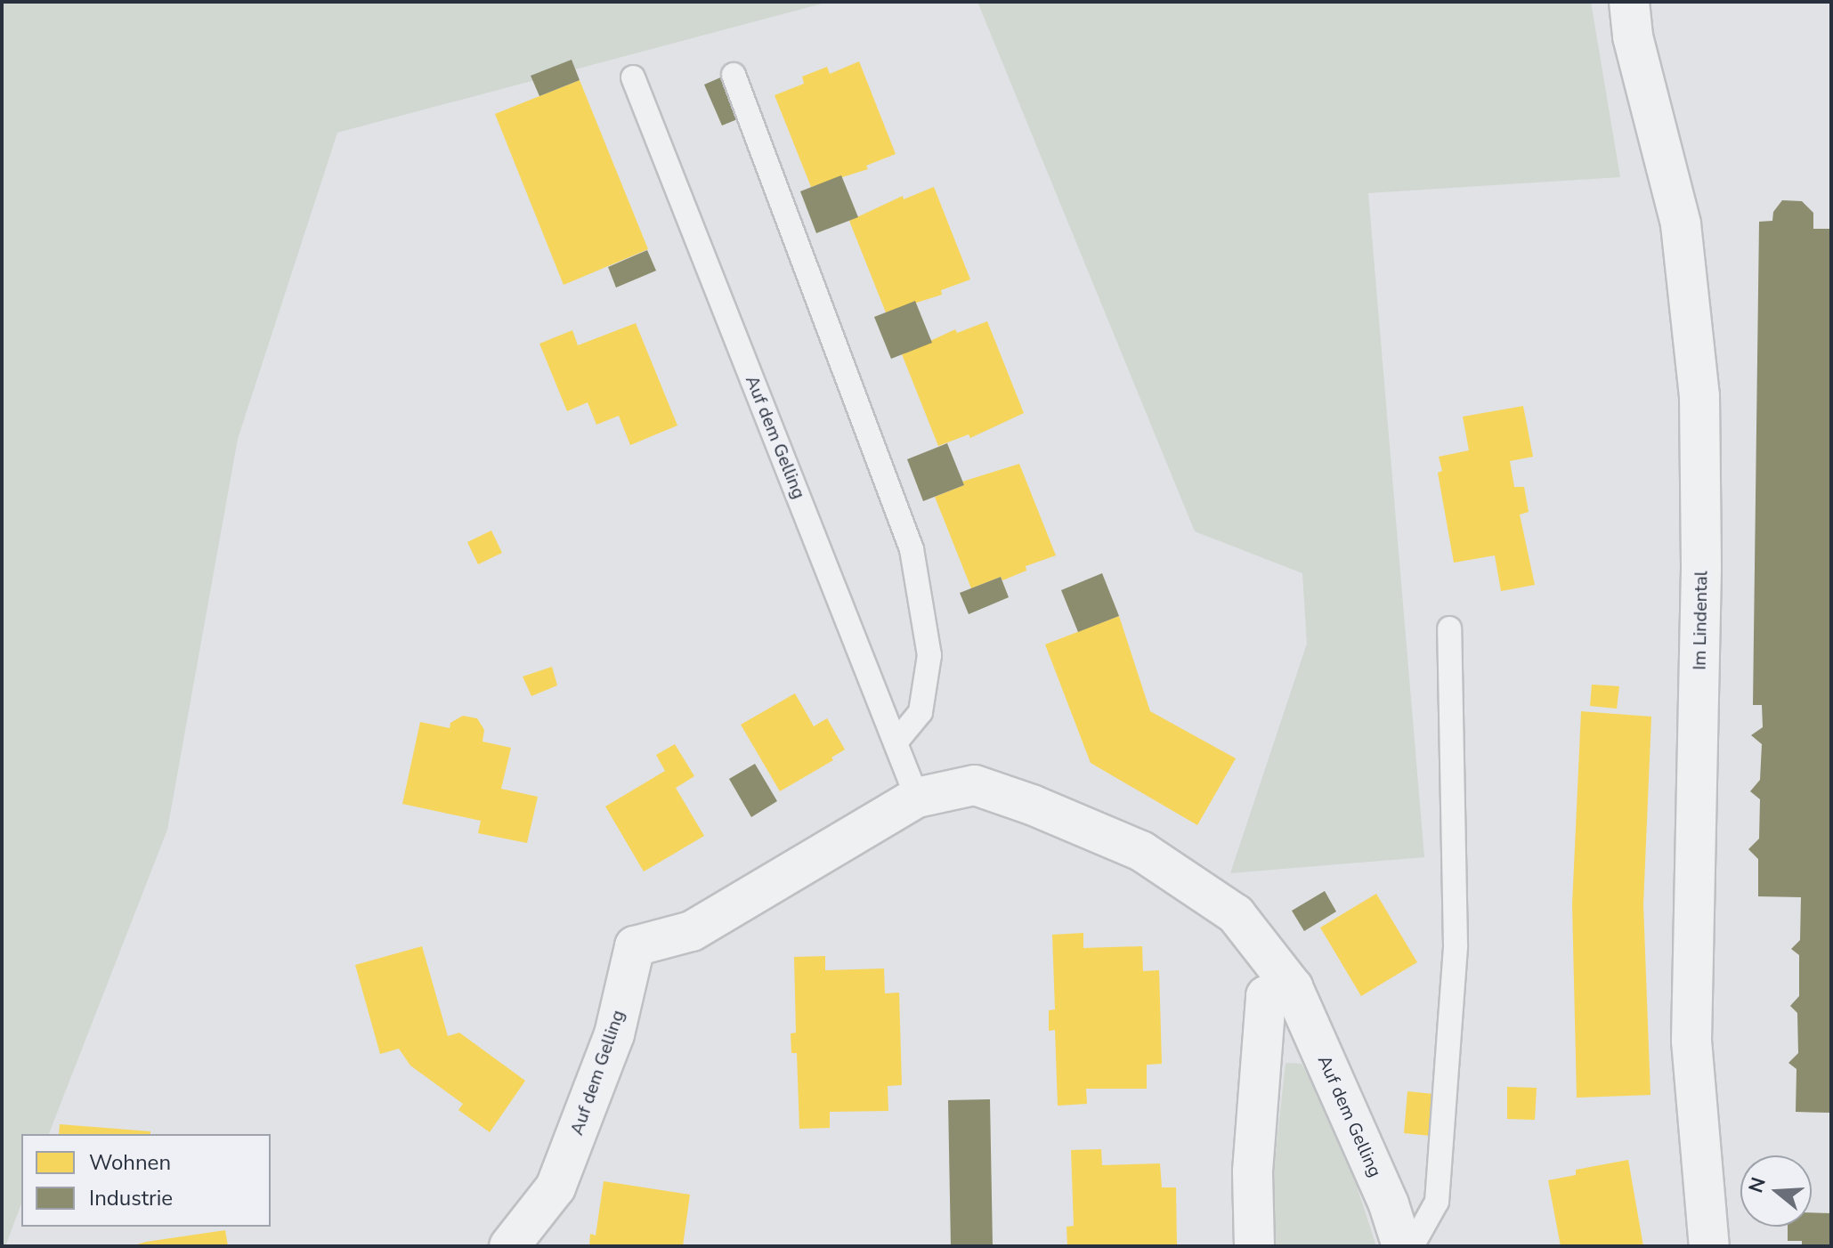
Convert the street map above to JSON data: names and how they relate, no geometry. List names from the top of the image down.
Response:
{
  "streets": {
    "street": ["Auf dem Gelling", "Im Lindental"]
  },
  "legend": ["Wohnen", "Industrie"],
  "north": "left"
}
